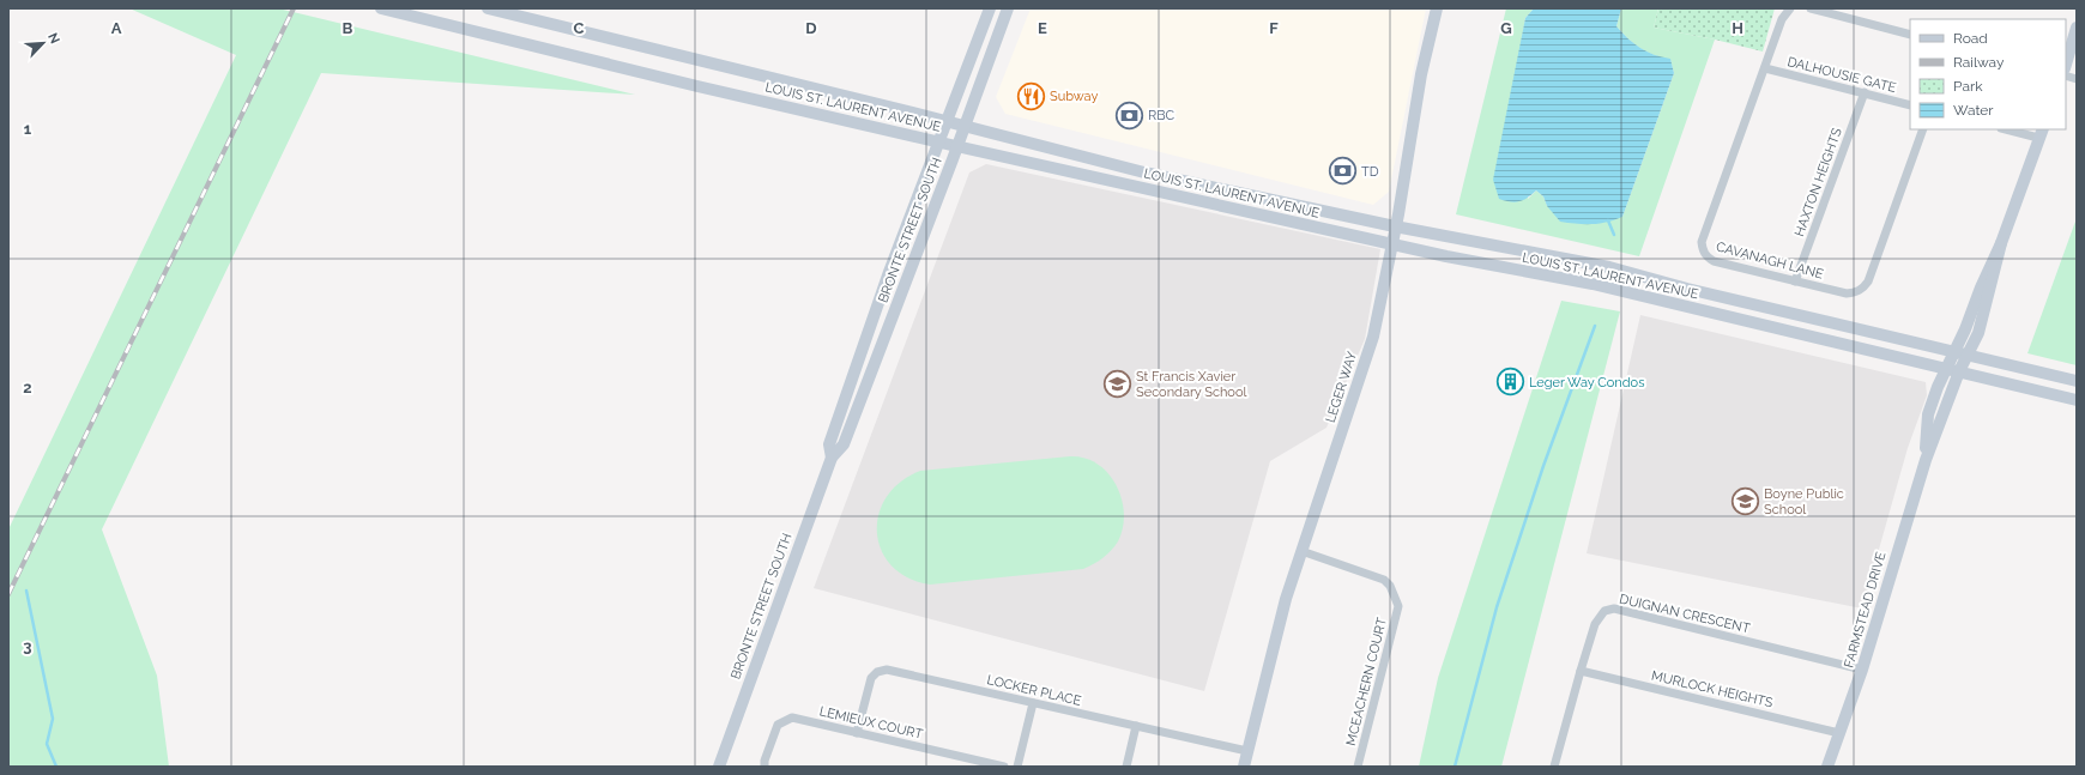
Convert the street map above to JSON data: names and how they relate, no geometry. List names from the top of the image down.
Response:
{
  "streets": {
    "main road": [
      "LOUIS ST. LAURENT AVENUE",
      "BRONTE STREET SOUTH",
      "LEGER WAY",
      "FARMSTEAD DRIVE"
    ],
    "street": [
      "DALHOUSIE GATE",
      "HAXTON HEIGHTS",
      "CAVANAGH LANE",
      "DUIGNAN CRESCENT",
      "MCEACHERN COURT",
      "MURLOCK HEIGHTS",
      "LOCKER PLACE",
      "LEMIEUX COURT"
    ]
  },
  "crossings": [
    ["DALHOUSIE GATE", "HAXTON HEIGHTS"],
    ["DALHOUSIE GATE", "CAVANAGH LANE"],
    ["LOUIS ST. LAURENT AVENUE", "BRONTE STREET SOUTH"],
    ["LOUIS ST. LAURENT AVENUE", "LEGER WAY"],
    ["LOUIS ST. LAURENT AVENUE", "FARMSTEAD DRIVE"],
    ["HAXTON HEIGHTS", "CAVANAGH LANE"],
    ["LEGER WAY", "MCEACHERN COURT"],
    ["LEGER WAY", "LOCKER PLACE"],
    ["FARMSTEAD DRIVE", "DUIGNAN CRESCENT"],
    ["FARMSTEAD DRIVE", "MURLOCK HEIGHTS"],
    ["DUIGNAN CRESCENT", "MURLOCK HEIGHTS"],
    ["LOCKER PLACE", "LEMIEUX COURT"]
  ],
  "places": {
    "restaurant": ["Subway"],
    "bank": ["RBC", "TD"],
    "building": ["Leger Way Condos"],
    "school or university": ["St Francis Xavier Secondary School", "Boyne Public School"]
  },
  "legend": [
    "Road",
    "Railway",
    "Park",
    "Water"
  ],
  "north": "top right",
  "grid": {
    "columns": [
      "A",
      "B",
      "C",
      "D",
      "E",
      "F",
      "G",
      "H"
    ],
    "rows": ["1", "2", "3"]
  }
}
